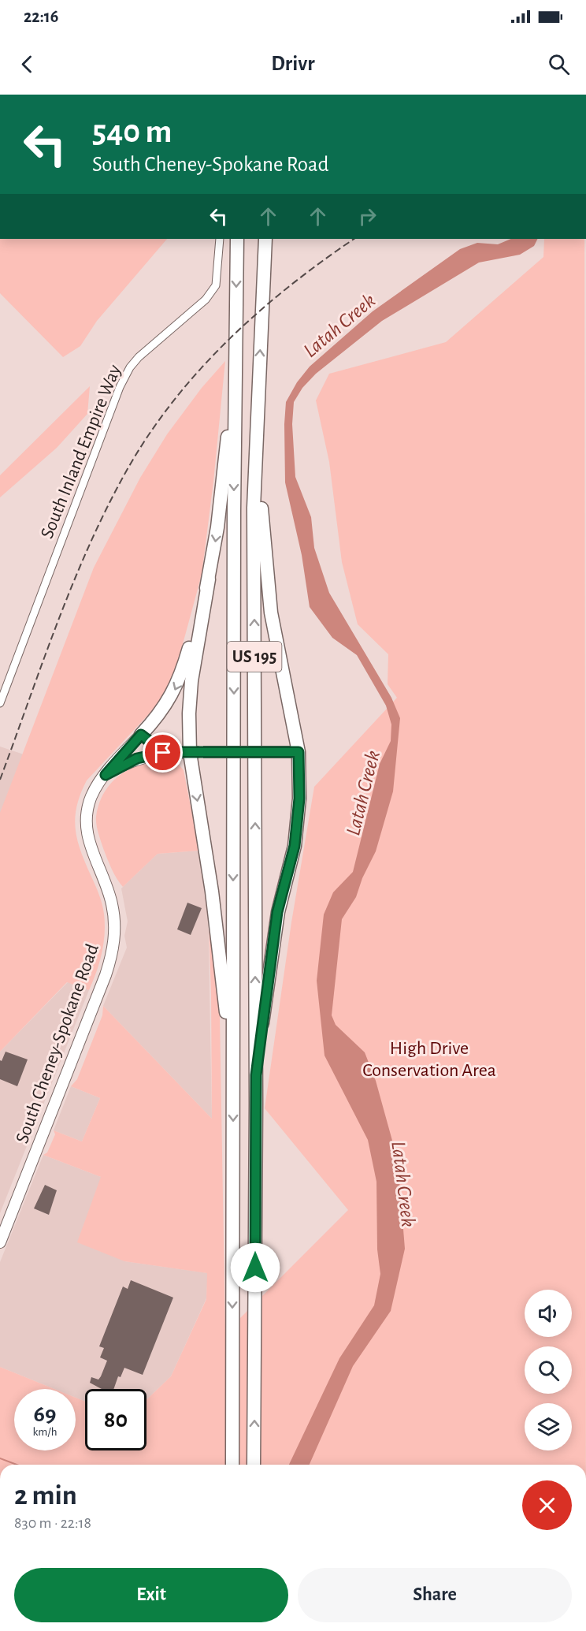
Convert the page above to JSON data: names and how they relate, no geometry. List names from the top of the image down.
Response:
{
  "streets": {
    "highway": ["US 195"],
    "main road": ["South Cheney-Spokane Road"],
    "street": ["South Inland Empire Way"]
  },
  "water": ["Latah Creek"],
  "parks": ["High Drive Conservation Area"],
  "page": {
    "status": "22:16",
    "header": "Drivr",
    "turn": ["540 m", "South Cheney-Spokane Road"],
    "speed": "69 km/h",
    "limit": "80",
    "heading": ["2 min", "830 m · 22:18"],
    "buttons": ["Exit", "Share"]
  }
}
